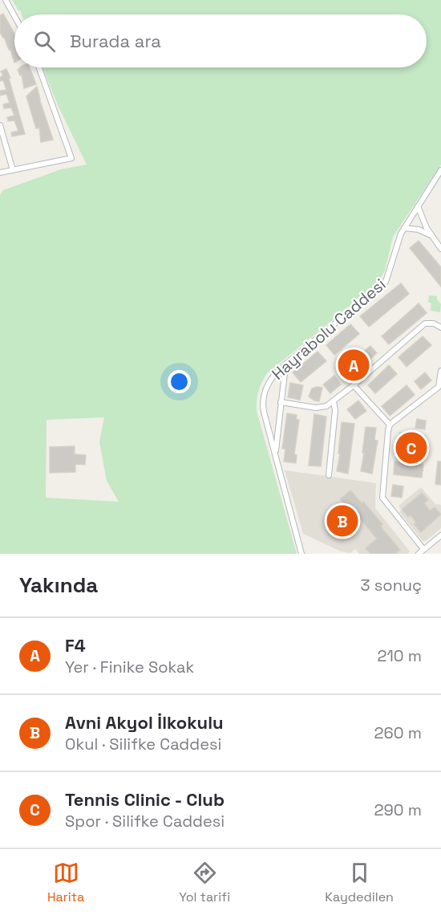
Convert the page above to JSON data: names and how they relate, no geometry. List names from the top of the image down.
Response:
{
  "streets": {
    "street": ["Hayrabolu Caddesi"]
  },
  "page": {
    "search": "Burada ara",
    "pins": ["A", "C", "B"],
    "heading": ["Yakında", "3 sonuç"],
    "list": [
      {
        "mark": "A",
        "name": "F4",
        "note": "Yer · Finike Sokak",
        "value": "210 m"
      },
      {
        "mark": "B",
        "name": "Avni Akyol İlkokulu",
        "note": "Okul · Silifke Caddesi",
        "value": "260 m"
      },
      {
        "mark": "C",
        "name": "Tennis Clinic - Club",
        "note": "Spor · Silifke Caddesi",
        "value": "290 m"
      }
    ],
    "nav": ["Harita", "Yol tarifi", "Kaydedilen"]
  }
}
